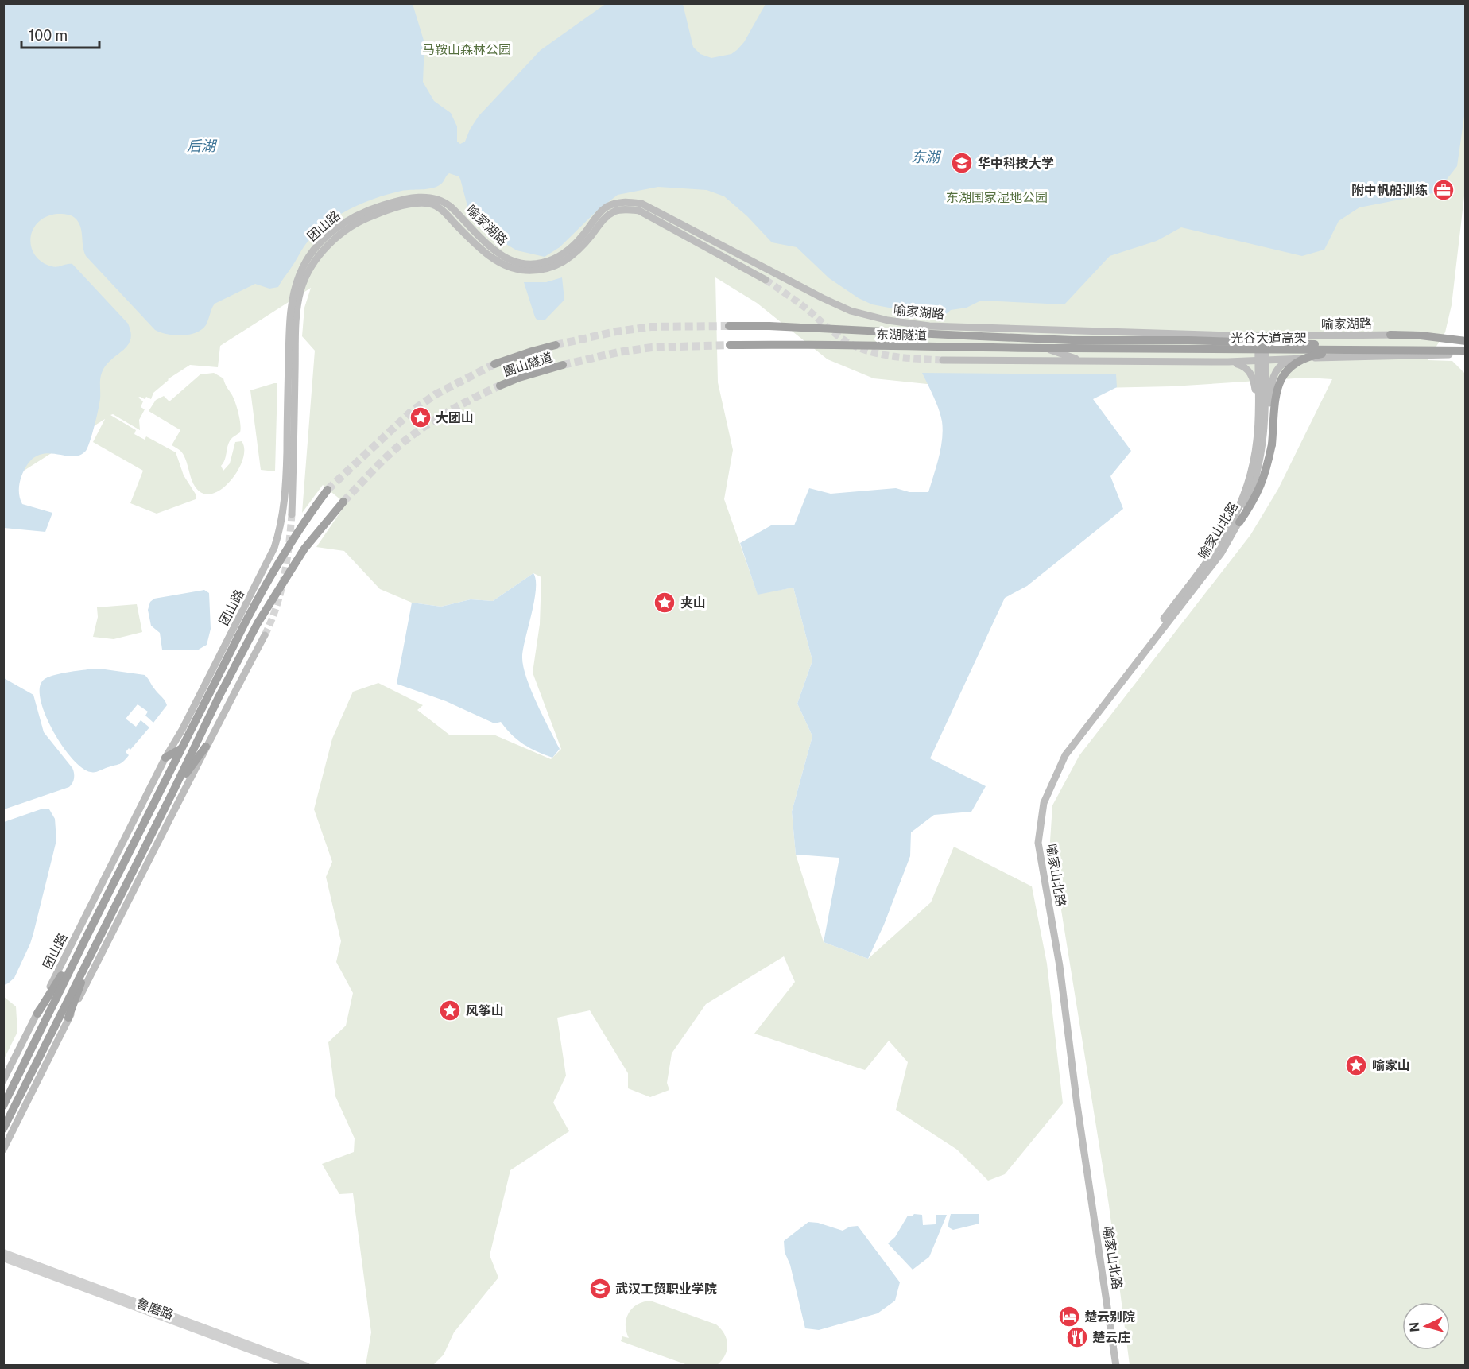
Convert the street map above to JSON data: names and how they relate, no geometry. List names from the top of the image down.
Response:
{
  "streets": {
    "highway": [
      "团山路",
      "东湖隧道",
      "光谷大道高架",
      "團山隧道"
    ],
    "main road": ["喻家湖路", "喻家山北路"],
    "street": ["鲁磨路"]
  },
  "crossings": [
    ["喻家湖路", "团山路"],
    ["喻家湖路", "喻家山北路"],
    ["东湖隧道", "光谷大道高架"]
  ],
  "water": ["后湖", "东湖"],
  "parks": ["马鞍山森林公园", "东湖国家湿地公园"],
  "places": {
    "school or university": ["华中科技大学", "武汉工贸职业学院"],
    "office": ["附中帆船训练"],
    "place": [
      "大团山",
      "夹山",
      "风筝山",
      "喻家山"
    ],
    "hotel": ["楚云别院"],
    "restaurant": ["楚云庄"]
  },
  "scale_bar": "100 m",
  "north": "left"
}
